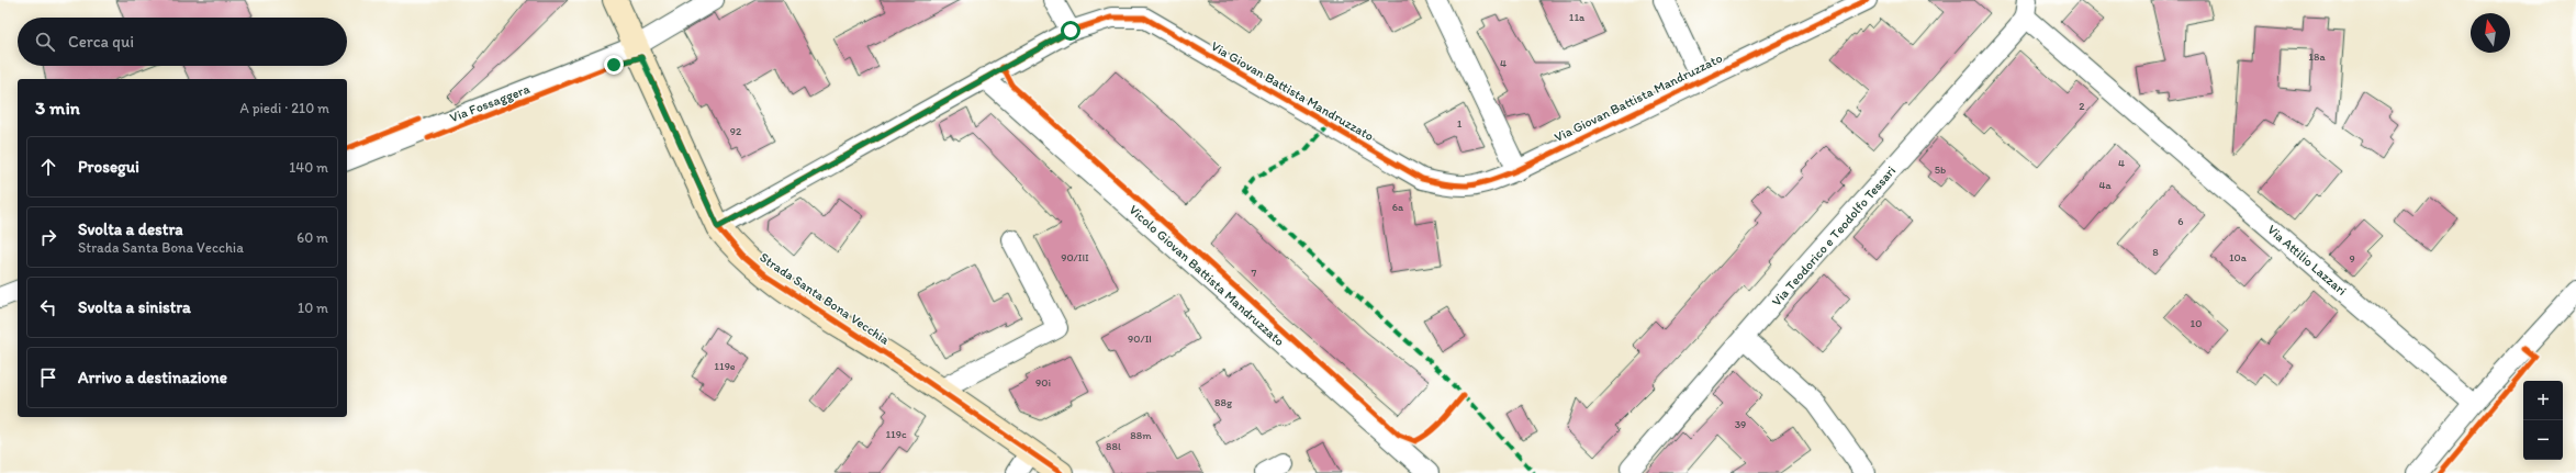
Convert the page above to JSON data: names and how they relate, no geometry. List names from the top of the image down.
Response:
{
  "streets": {
    "street": [
      "Via Giovan Battista Mandruzzato",
      "Via Fossaggera",
      "Via Teodorico e Teodolfo Tessari",
      "Via Attilio Lazzari",
      "Vicolo Giovan Battista Mandruzzato",
      "Strada Santa Bona Vecchia"
    ]
  },
  "crossings": [
    ["Via Giovan Battista Mandruzzato", "Vicolo Giovan Battista Mandruzzato"],
    ["Via Giovan Battista Mandruzzato", "Strada Santa Bona Vecchia"],
    ["Via Fossaggera", "Strada Santa Bona Vecchia"],
    ["Via Teodorico e Teodolfo Tessari", "Via Attilio Lazzari"]
  ],
  "house_numbers": [
    "11a",
    "18a",
    "4",
    "2",
    "1",
    "92",
    "4",
    "5b",
    "4a",
    "6a",
    "6",
    "8",
    "90/III",
    "10a",
    "9",
    "7",
    "10",
    "90/II",
    "119e",
    "90i",
    "88g",
    "39",
    "119c",
    "88m",
    "88l"
  ],
  "north": "top",
  "page": {
    "search": "Cerca qui",
    "heading": ["3 min", "A piedi · 210 m"],
    "list": [
      ["Prosegui", "140 m"],
      ["Svolta a destra", "Strada Santa Bona Vecchia", "60 m"],
      ["Svolta a sinistra", "10 m"],
      "Arrivo a destinazione"
    ],
    "map_buttons": ["+", "−"]
  }
}
